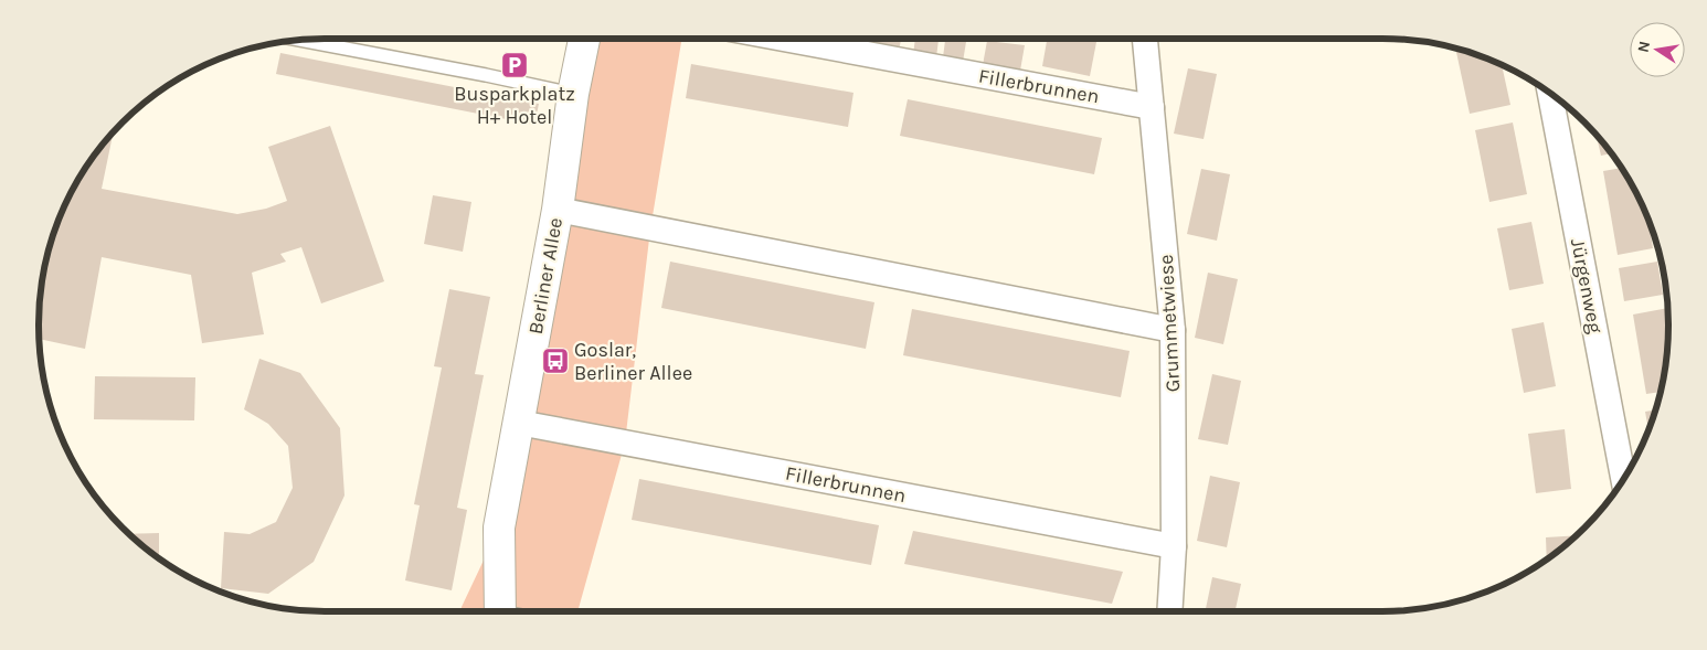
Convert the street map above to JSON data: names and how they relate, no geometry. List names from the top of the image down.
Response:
{
  "streets": {
    "street": [
      "Fillerbrunnen",
      "Berliner Allee",
      "Jürgenweg",
      "Grummetwiese"
    ]
  },
  "crossings": [
    ["Fillerbrunnen", "Berliner Allee"],
    ["Fillerbrunnen", "Grummetwiese"]
  ],
  "places": {
    "parking": ["Busparkplatz H+ Hotel"],
    "bus stop": ["Goslar, Berliner Allee"]
  },
  "north": "left"
}
